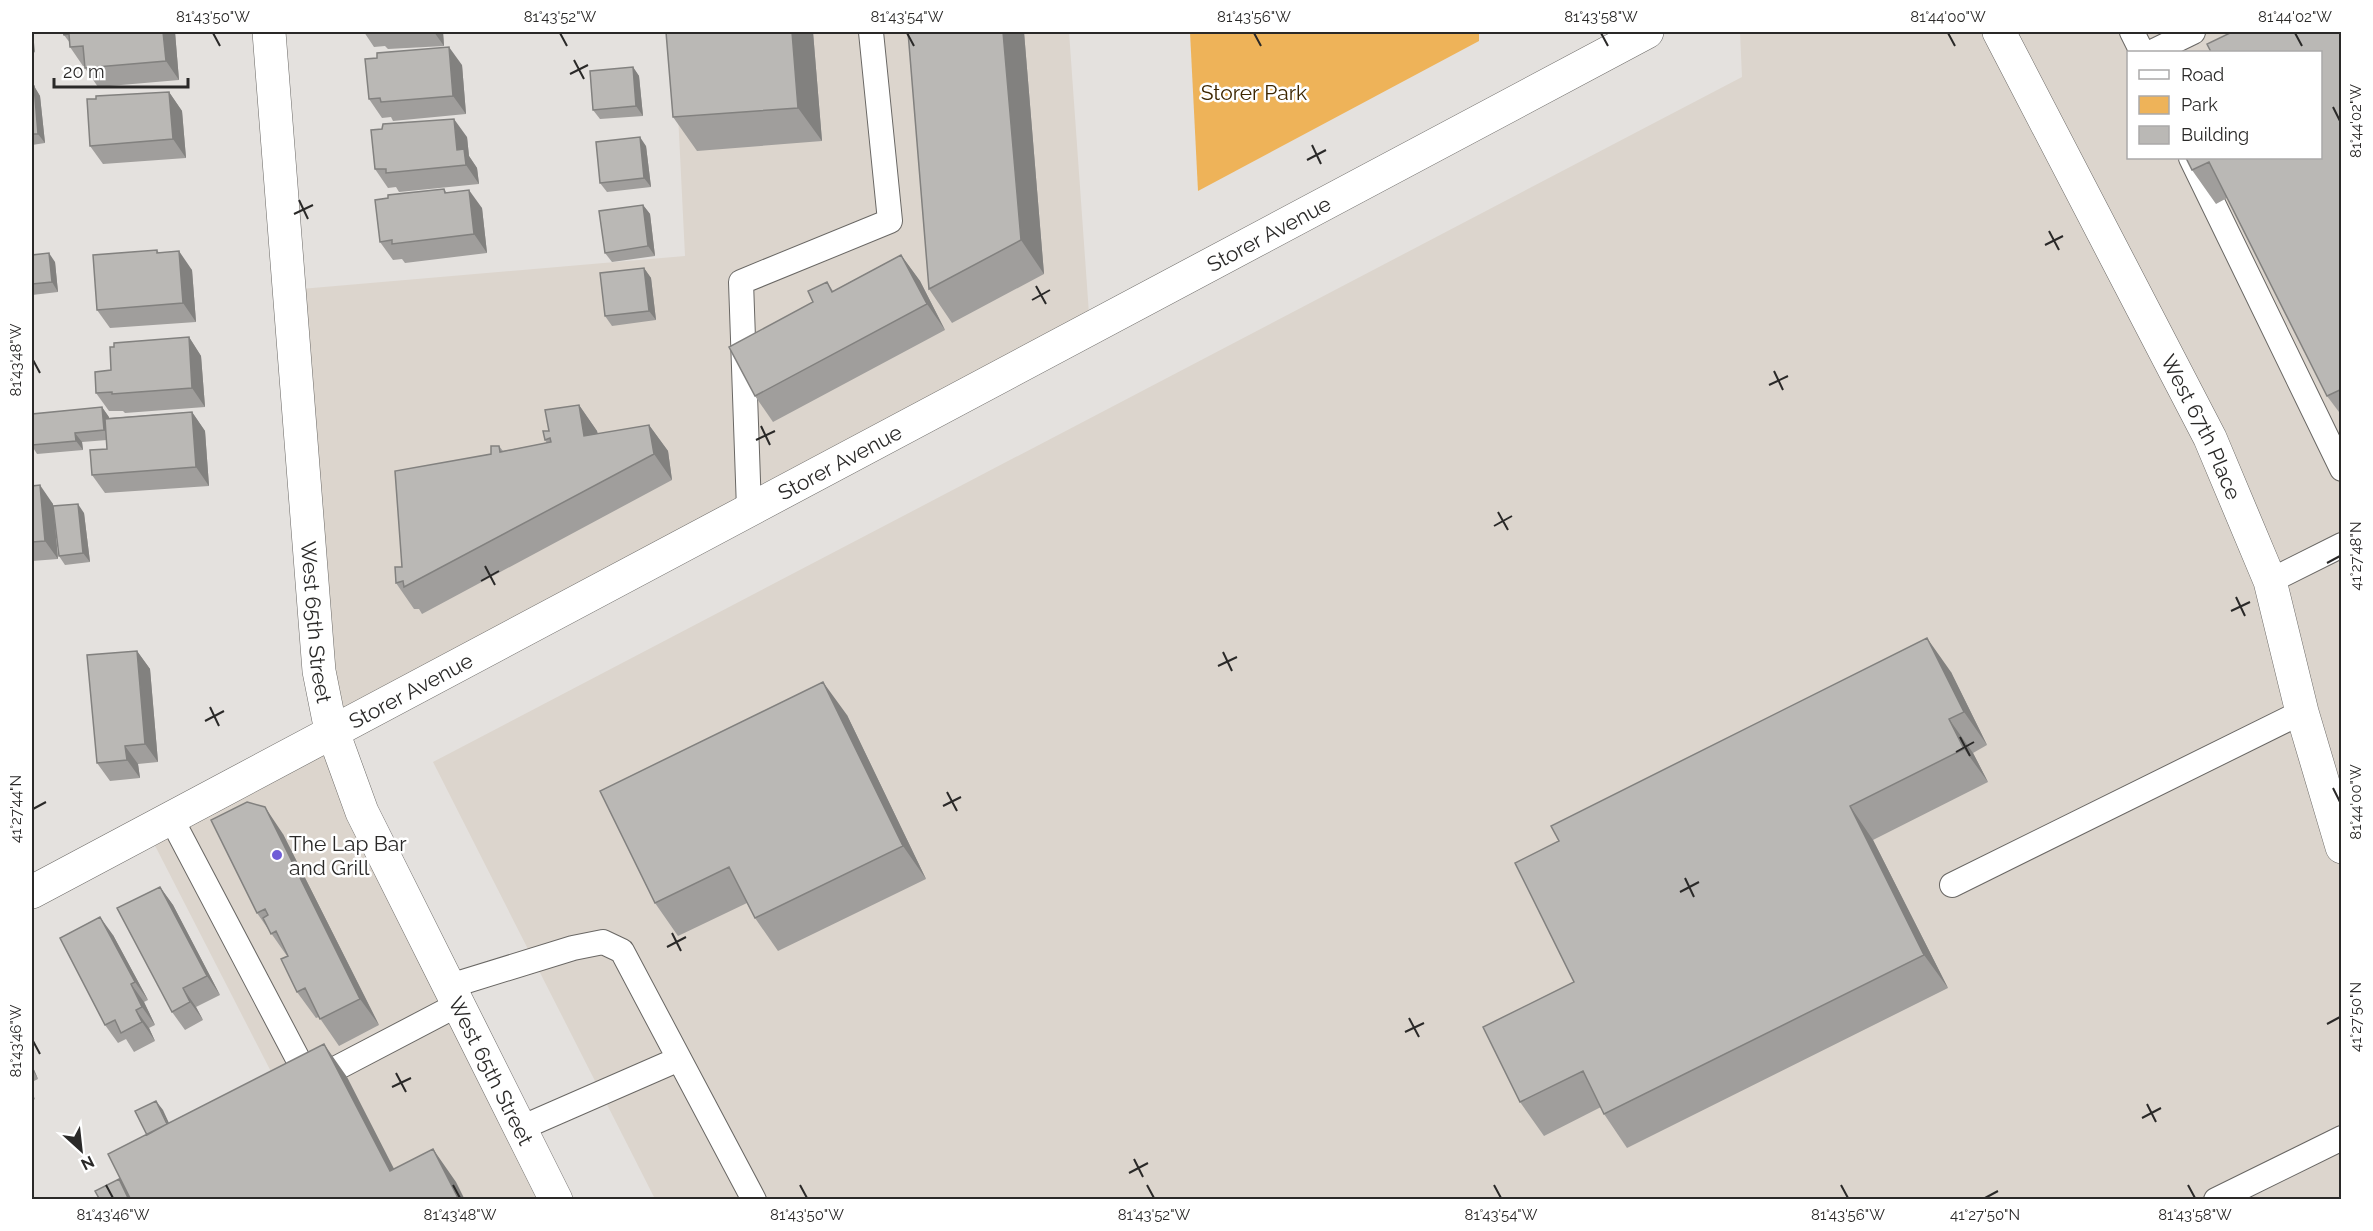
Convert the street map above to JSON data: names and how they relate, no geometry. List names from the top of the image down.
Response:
{
  "streets": {
    "street": ["Storer Avenue", "West 67th Place", "West 65th Street"]
  },
  "crossings": [
    ["Storer Avenue", "West 65th Street"]
  ],
  "parks": ["Storer Park"],
  "places": ["The Lap Bar and Grill"],
  "legend": ["Road", "Park", "Building"],
  "scale_bar": "20 m",
  "north": "bottom right",
  "coordinates": [
    "81°43'50\"W",
    "81°43'52\"W",
    "81°43'54\"W",
    "81°43'56\"W",
    "81°43'58\"W",
    "81°44'00\"W",
    "81°44'02\"W",
    "81°43'48\"W",
    "41°27'48\"N",
    "41°27'44\"N",
    "41°27'50\"N",
    "81°43'46\"W"
  ]
}
